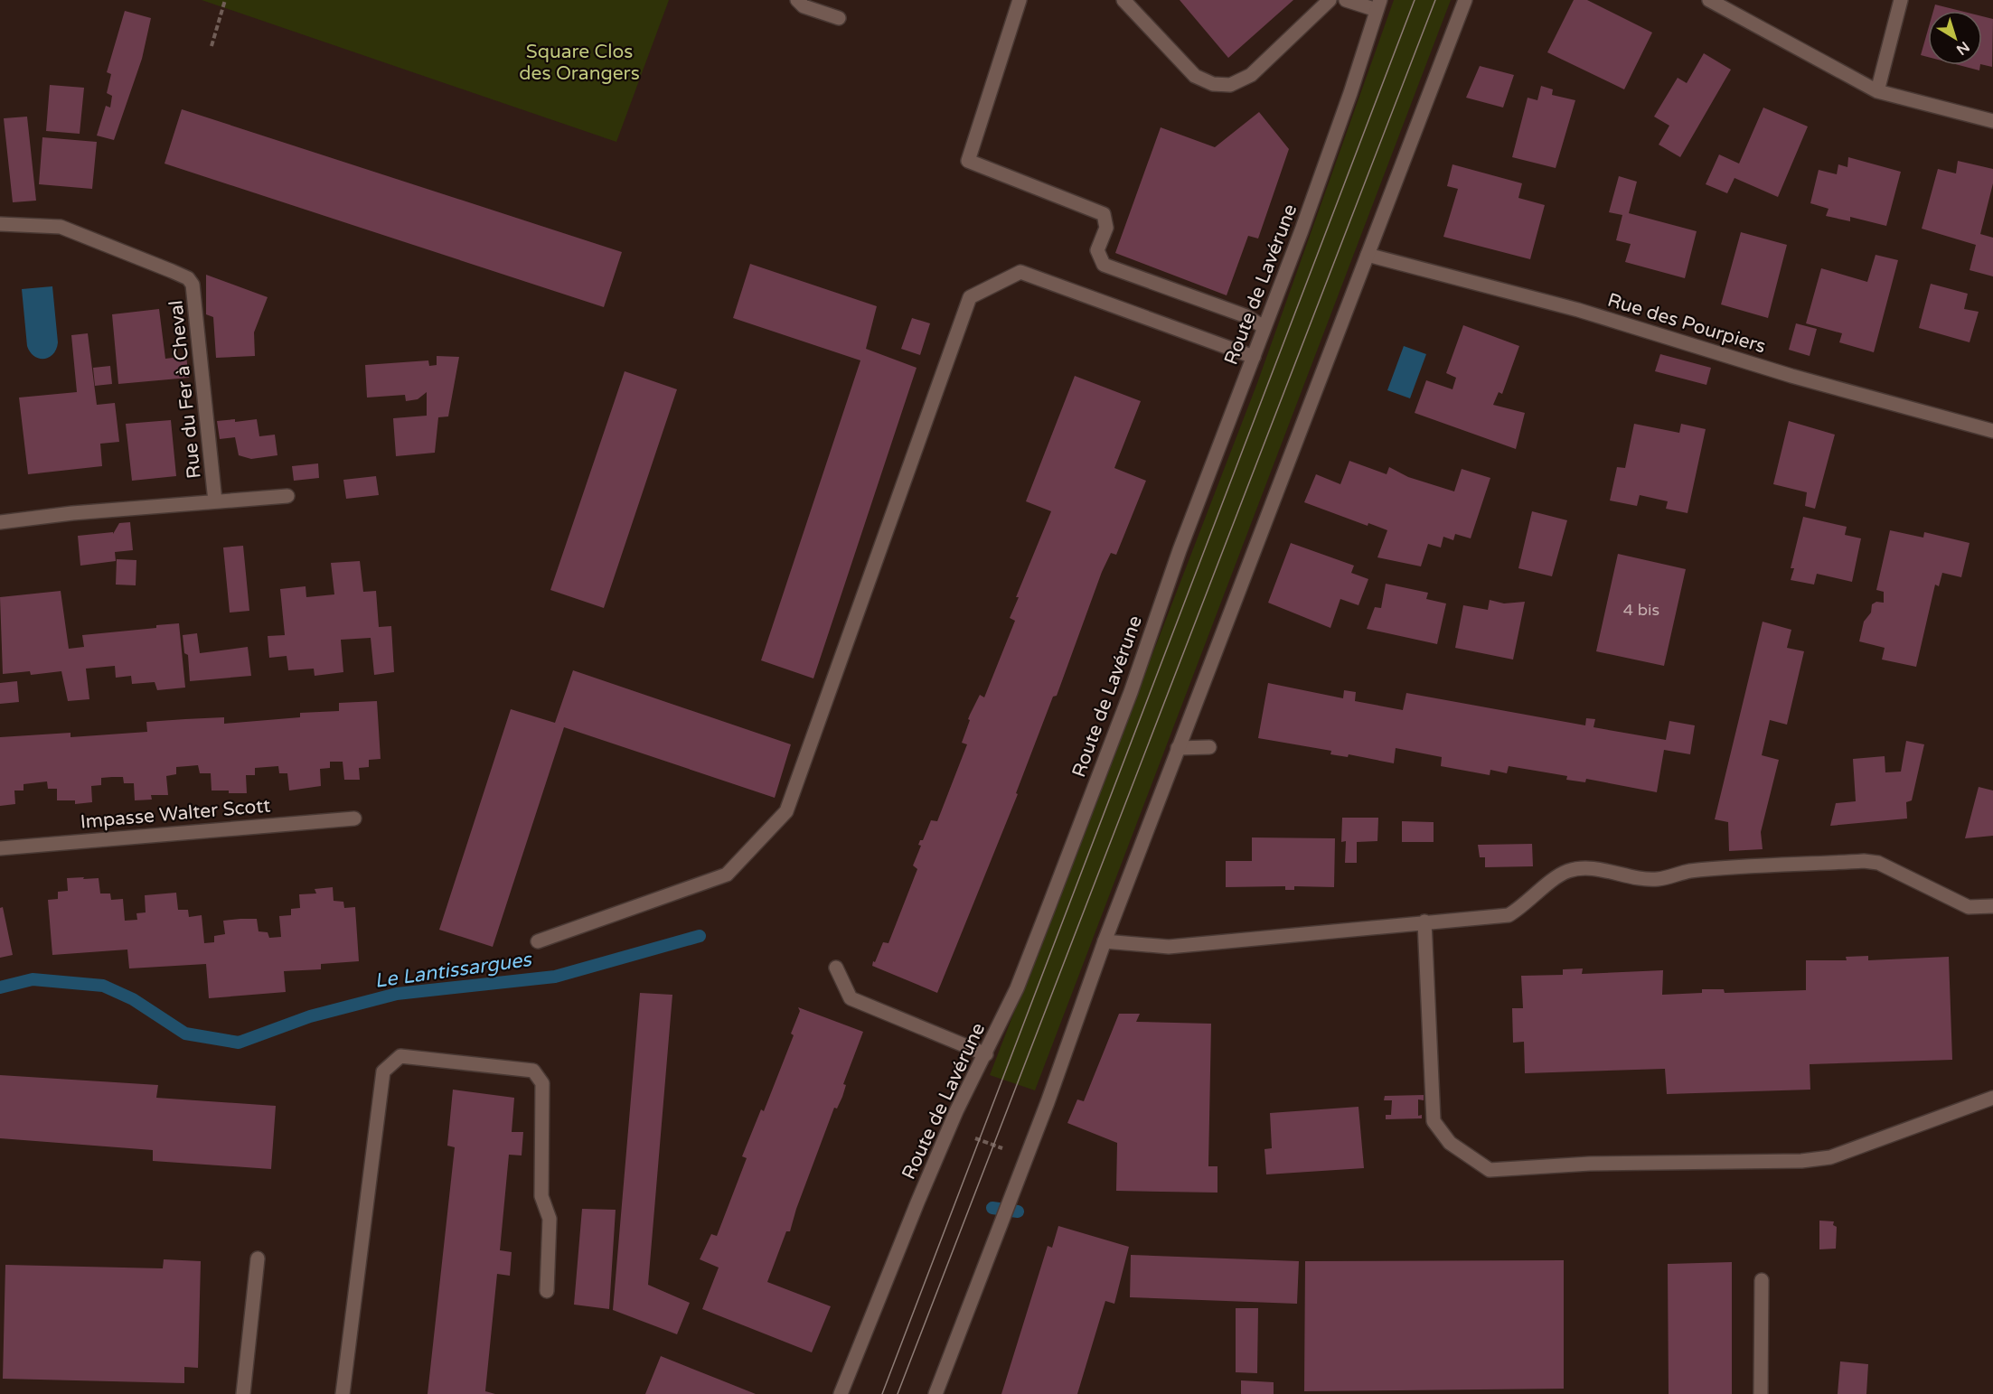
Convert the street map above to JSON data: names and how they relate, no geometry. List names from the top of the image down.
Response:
{
  "streets": {
    "street": [
      "Route de Lavérune",
      "Rue des Pourpiers",
      "Rue du Fer à Cheval",
      "Impasse Walter Scott"
    ]
  },
  "water": ["Le Lantissargues"],
  "parks": ["Square Clos des Orangers"],
  "house_numbers": ["4 bis"],
  "north": "bottom right"
}
